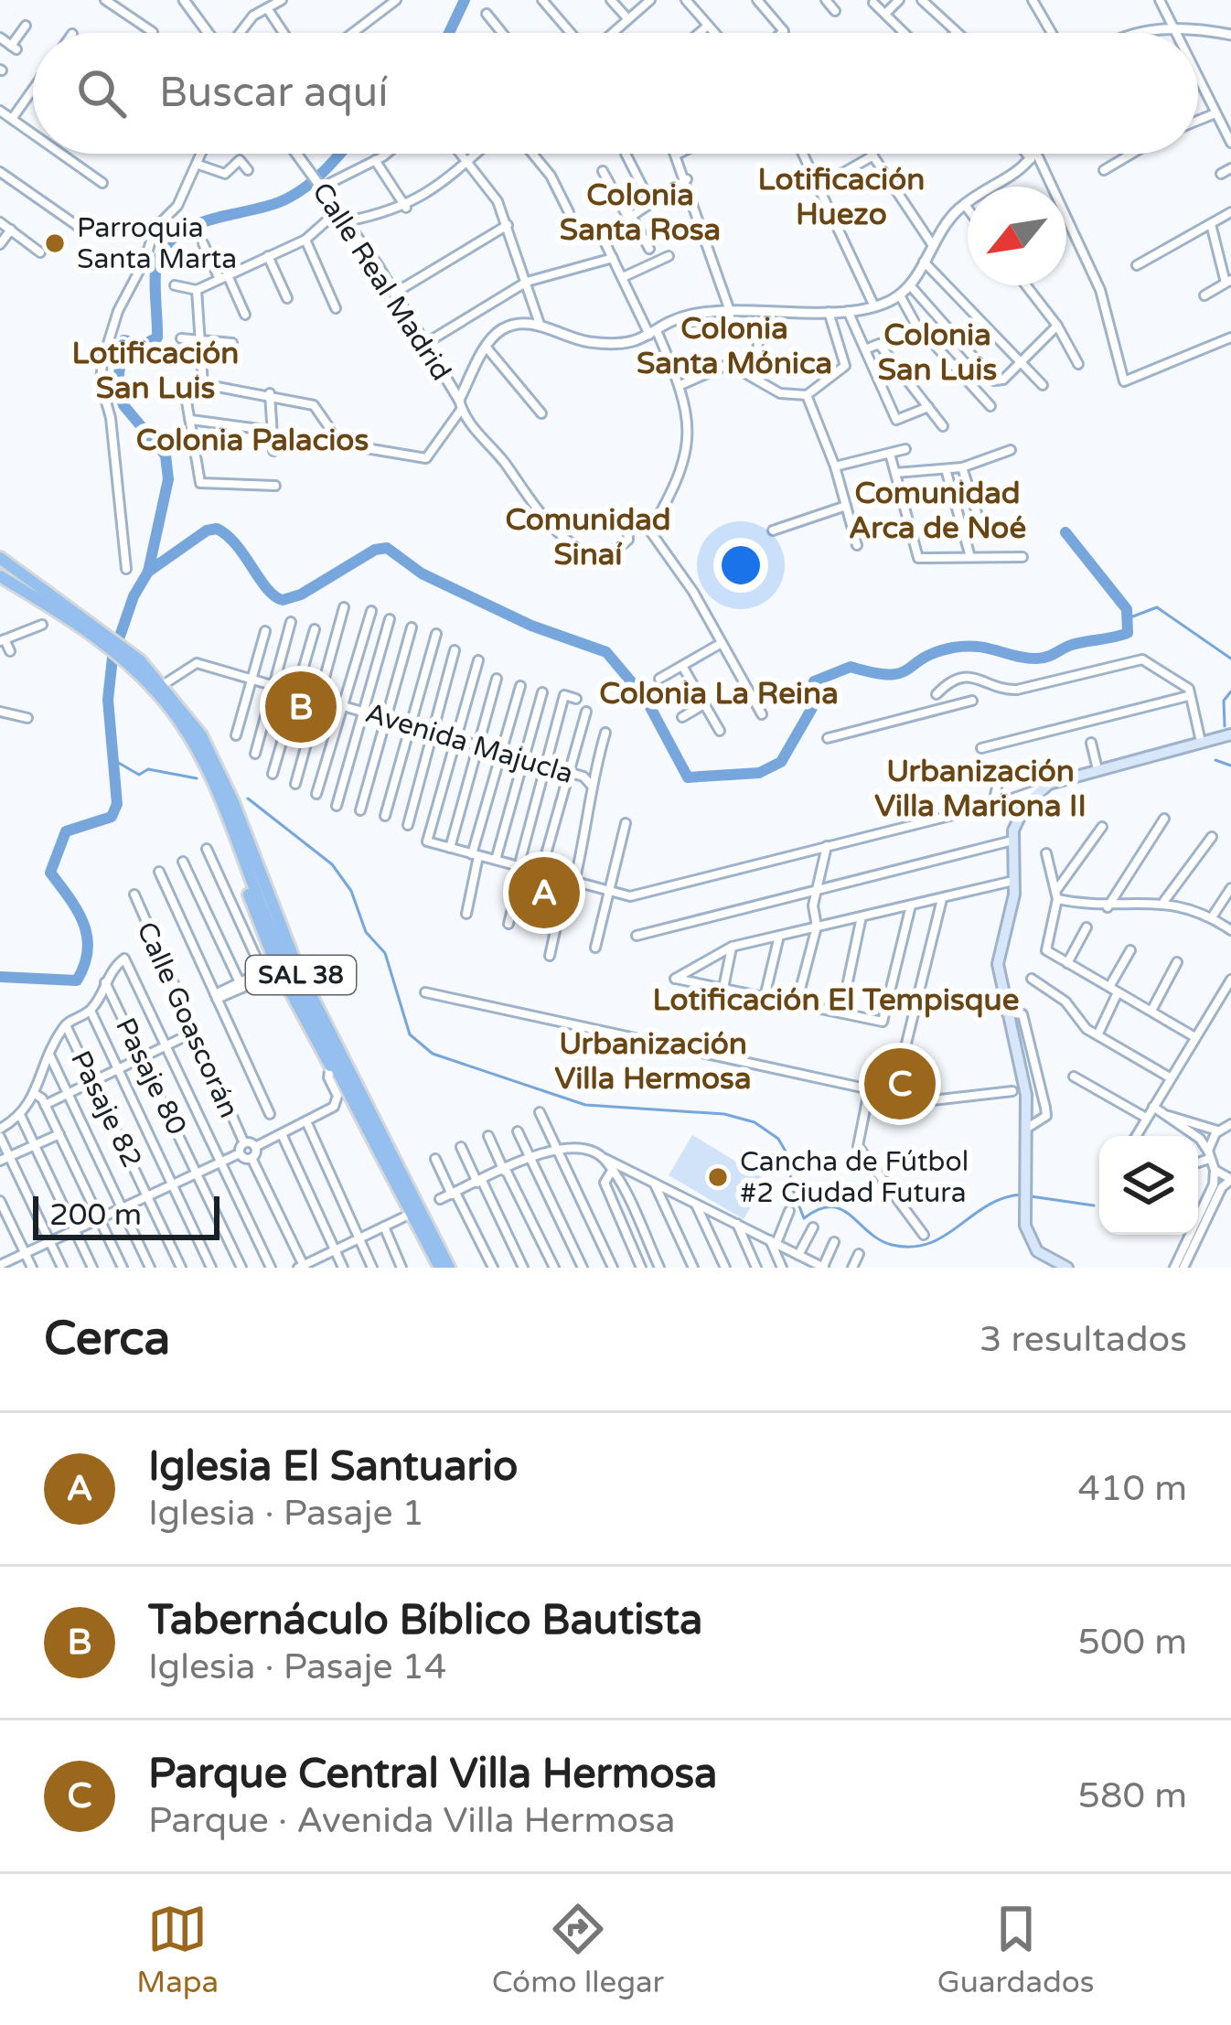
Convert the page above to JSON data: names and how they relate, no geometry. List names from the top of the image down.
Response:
{
  "streets": {
    "highway": ["SAL 38"],
    "street": [
      "Calle Real Madrid",
      "Avenida Majucla",
      "Calle Goascorán",
      "Pasaje 80",
      "Pasaje 82"
    ]
  },
  "crossings": [
    ["Avenida Majucla", "SAL 38"]
  ],
  "districts": [
    "Lotificación Huezo",
    "Colonia Santa Rosa",
    "Colonia Santa Mónica",
    "Colonia San Luis",
    "Lotificación San Luis",
    "Colonia Palacios",
    "Comunidad Arca de Noé",
    "Comunidad Sinaí",
    "Colonia La Reina",
    "Urbanización Villa Mariona II",
    "Lotificación El Tempisque",
    "Urbanización Villa Hermosa"
  ],
  "places": ["Parroquia Santa Marta", "Cancha de Fútbol #2 Ciudad Futura"],
  "scale_bar": "200 m",
  "north": "bottom left",
  "page": {
    "search": "Buscar aquí",
    "pins": ["B", "A", "C"],
    "scale": "200 m",
    "heading": ["Cerca", "3 resultados"],
    "list": [
      {
        "mark": "A",
        "name": "Iglesia El Santuario",
        "note": "Iglesia · Pasaje 1",
        "value": "410 m"
      },
      {
        "mark": "B",
        "name": "Tabernáculo Bíblico Bautista",
        "note": "Iglesia · Pasaje 14",
        "value": "500 m"
      },
      {
        "mark": "C",
        "name": "Parque Central Villa Hermosa",
        "note": "Parque · Avenida Villa Hermosa",
        "value": "580 m"
      }
    ],
    "nav": ["Mapa", "Cómo llegar", "Guardados"]
  }
}
